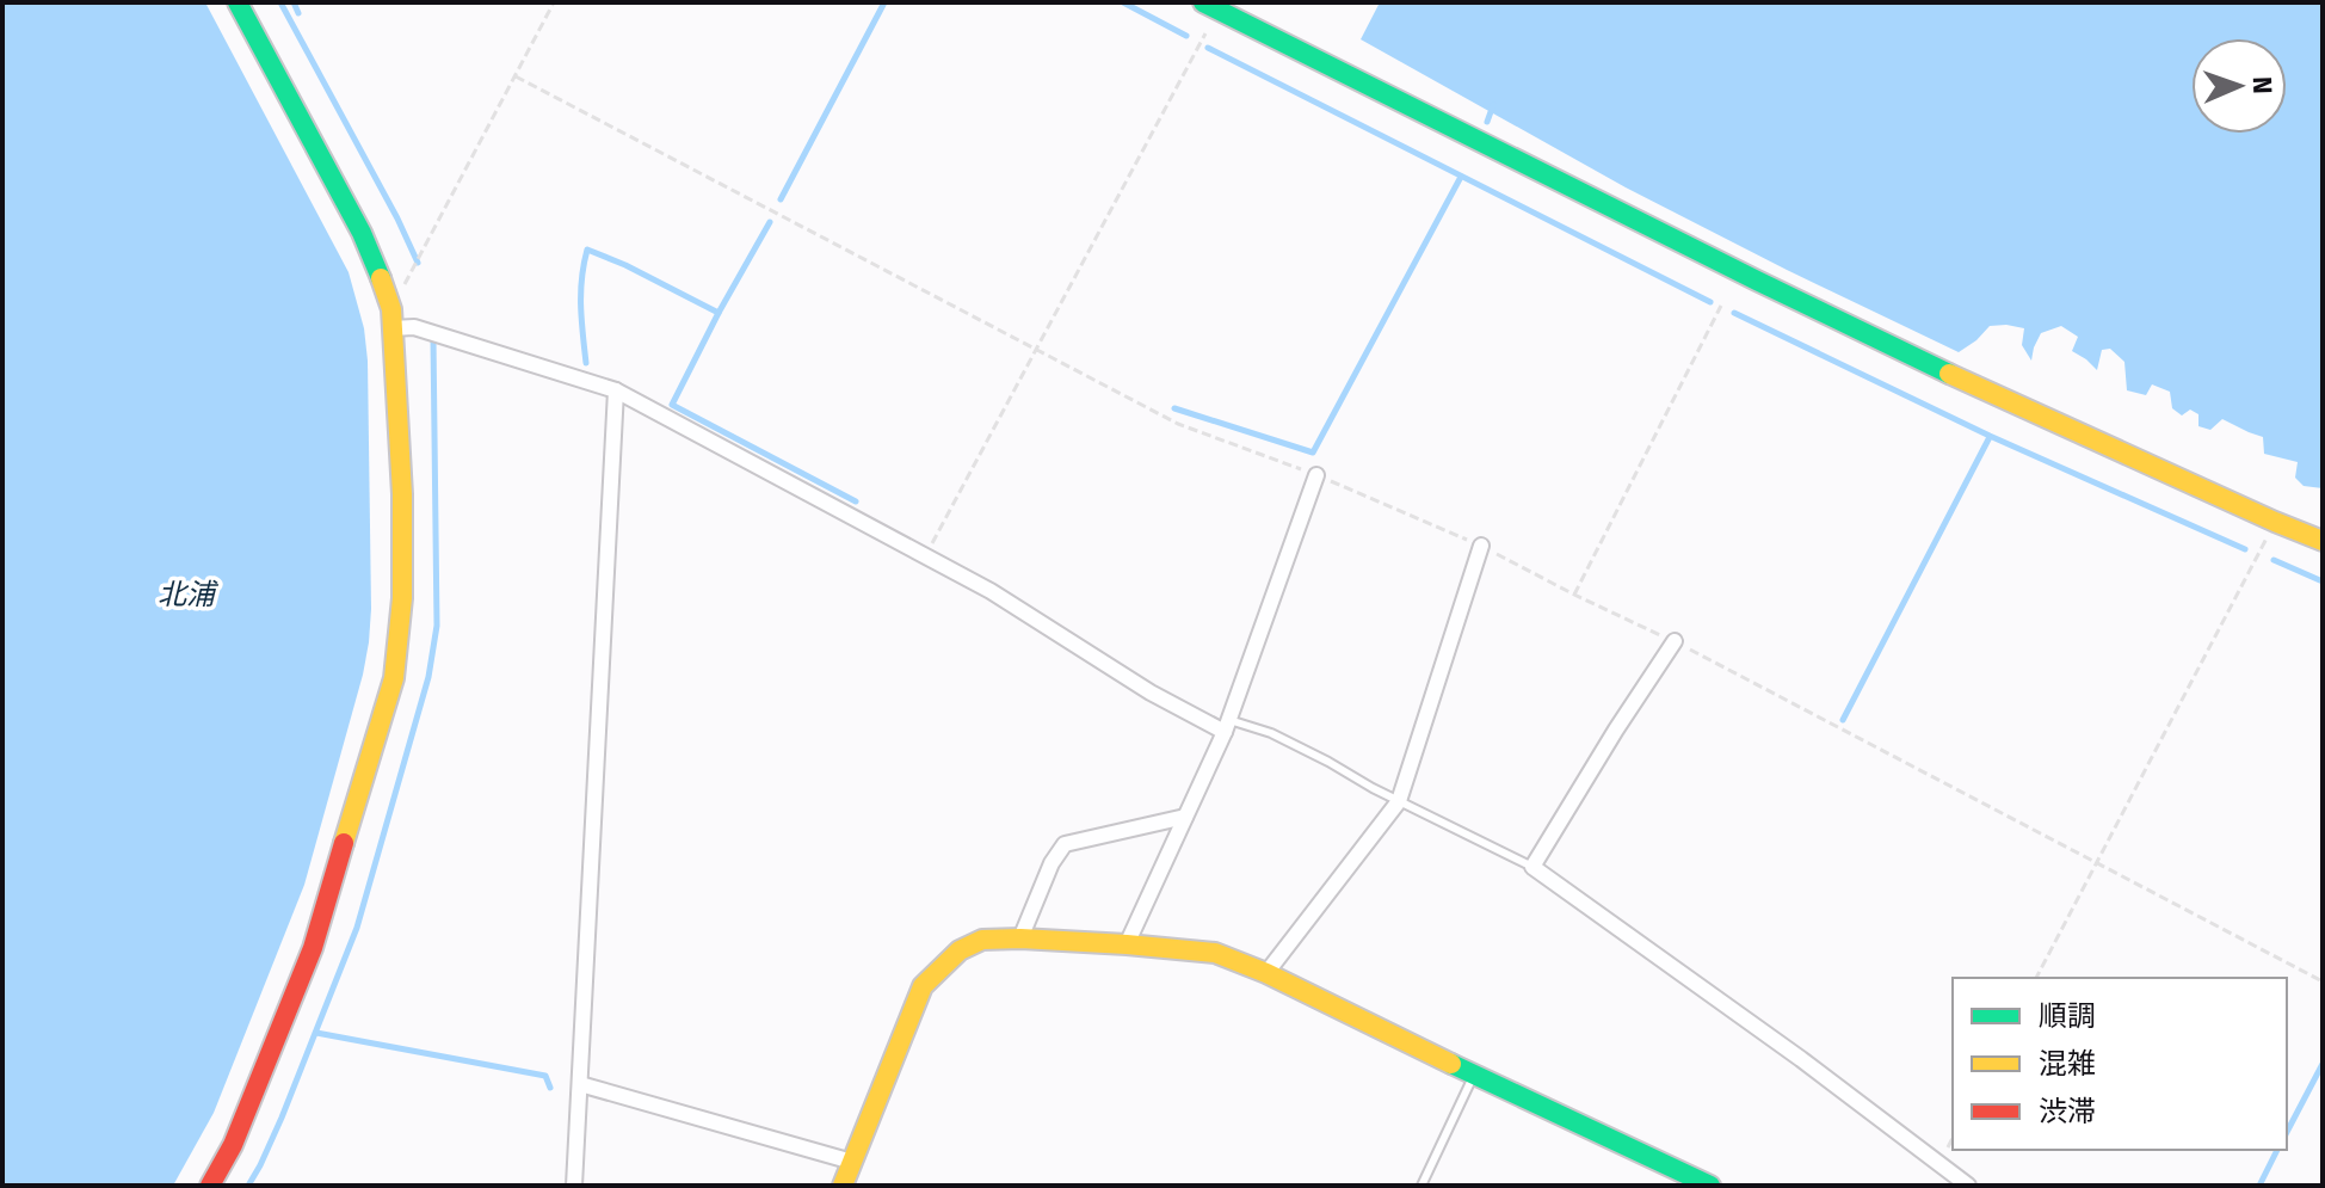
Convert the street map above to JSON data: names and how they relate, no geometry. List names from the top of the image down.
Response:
{
  "water": ["北浦"],
  "legend": ["順調", "混雑", "渋滞"],
  "north": "right"
}
